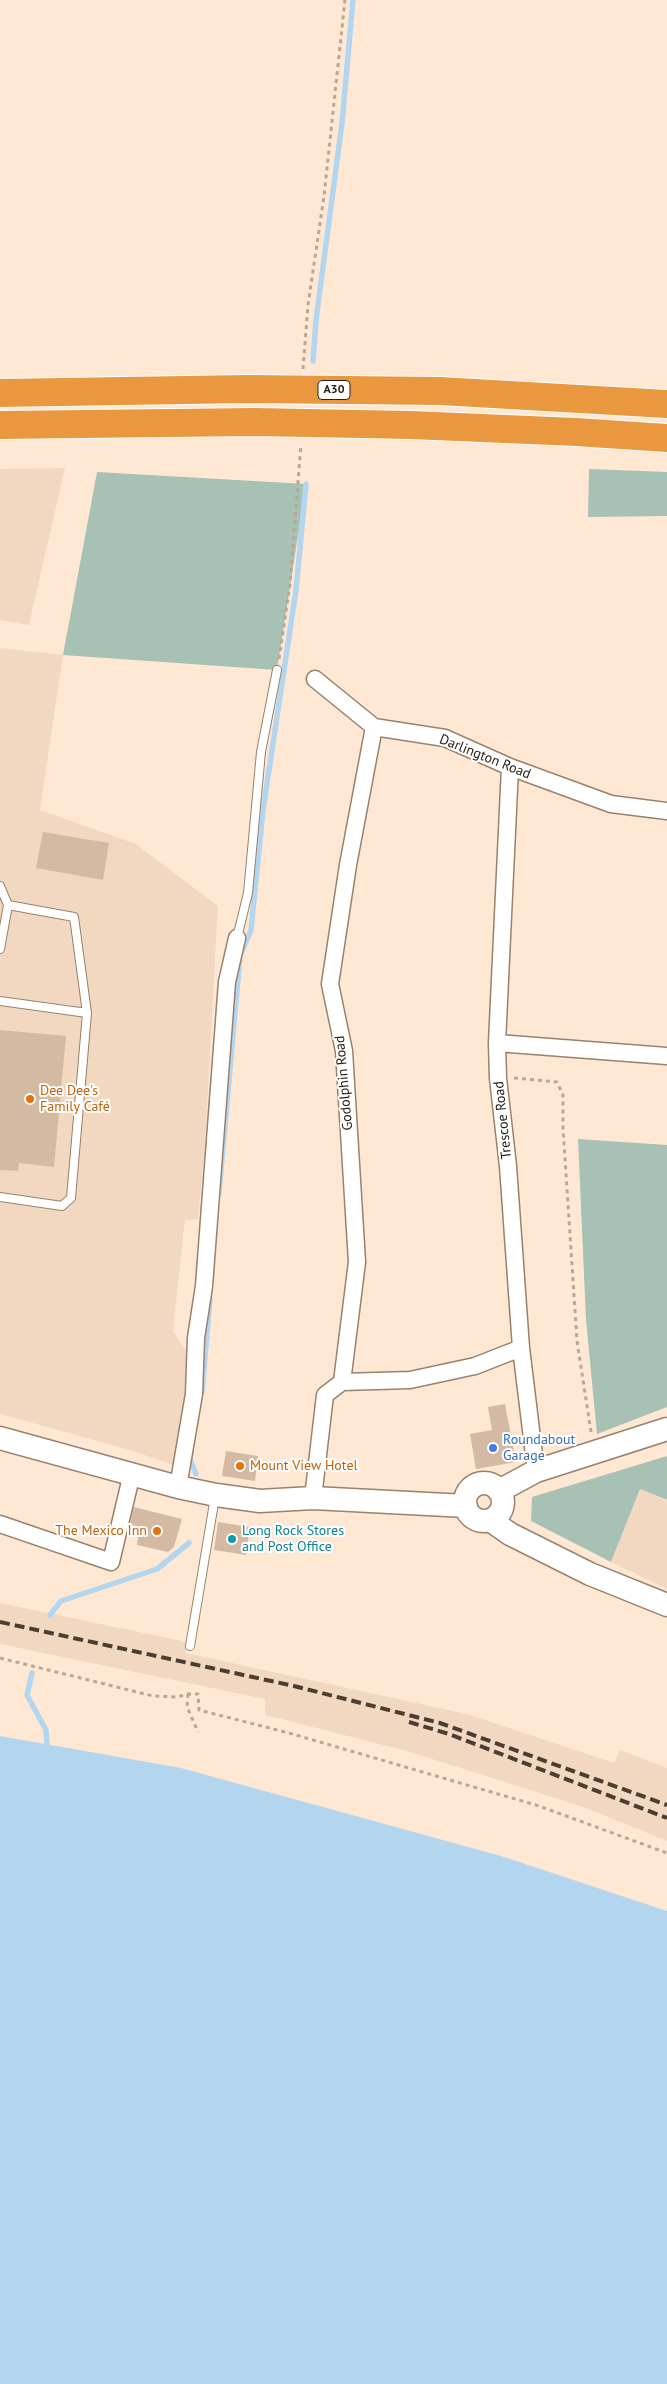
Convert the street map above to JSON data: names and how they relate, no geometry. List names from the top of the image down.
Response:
{
  "streets": {
    "highway": ["A30"],
    "street": ["Darlington Road", "Godolphin Road", "Trescoe Road"]
  },
  "crossings": [
    ["Darlington Road", "Godolphin Road"],
    ["Darlington Road", "Trescoe Road"]
  ],
  "places": [
    "Dee Dee's Family Café",
    "Roundabout Garage",
    "Mount View Hotel",
    "The Mexico Inn",
    "Long Rock Stores and Post Office"
  ]
}
